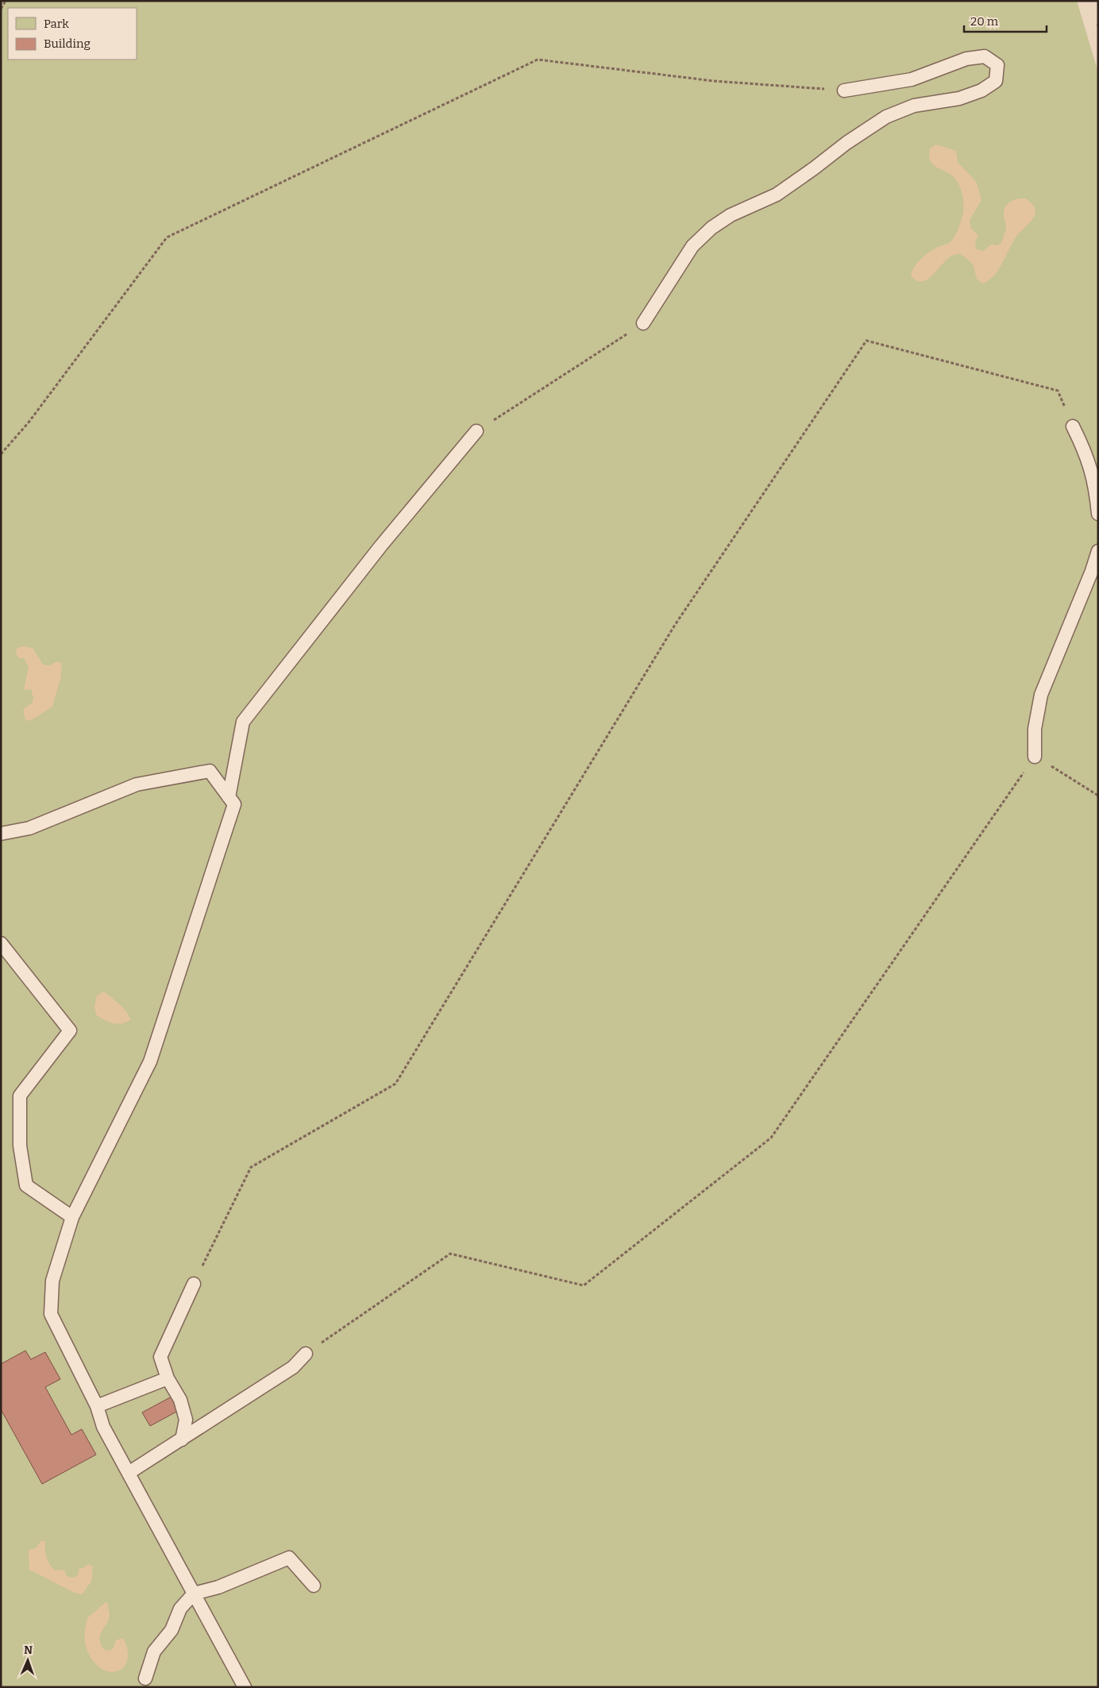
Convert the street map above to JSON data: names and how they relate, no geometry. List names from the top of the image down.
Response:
{
  "legend": ["Park", "Building"],
  "scale_bar": "20 m",
  "north": "top"
}
